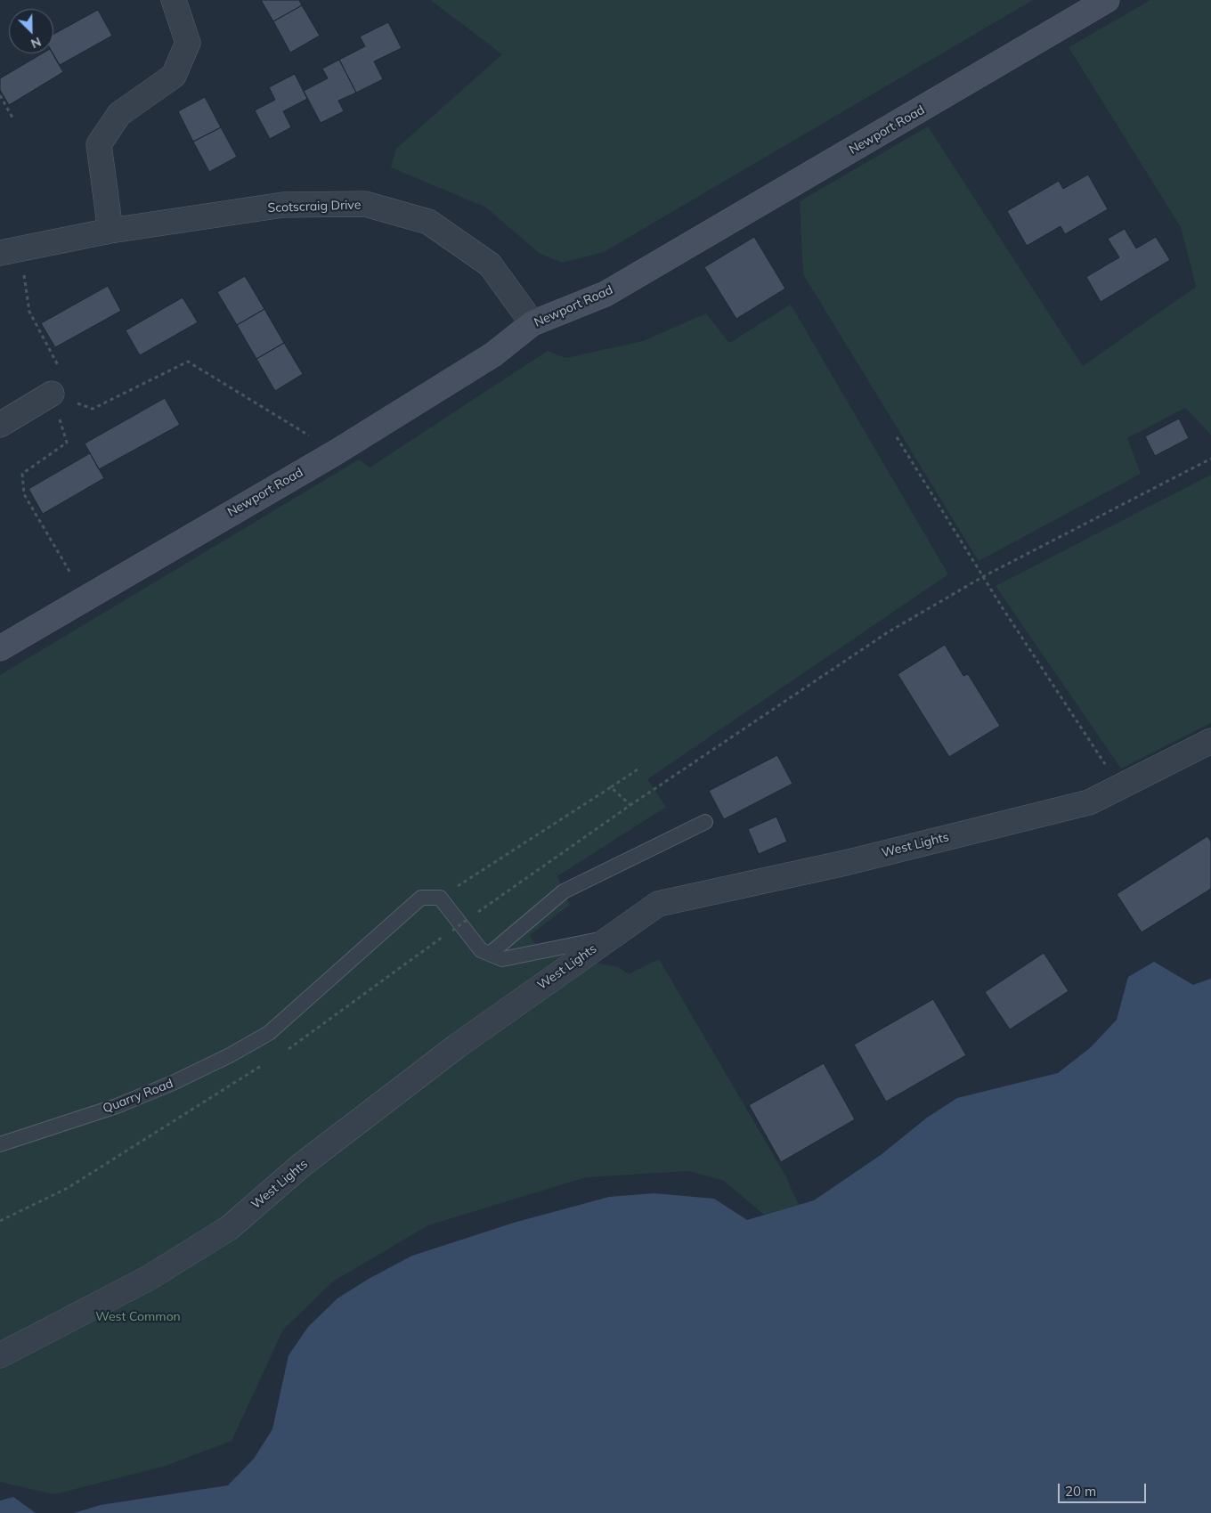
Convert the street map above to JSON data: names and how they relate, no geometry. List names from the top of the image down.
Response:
{
  "streets": {
    "main road": ["Newport Road"],
    "street": ["Scotscraig Drive", "West Lights"],
    "lane": ["Quarry Road"]
  },
  "crossings": [
    ["Newport Road", "Scotscraig Drive"]
  ],
  "parks": ["West Common"],
  "scale_bar": "20 m",
  "north": "bottom right"
}
